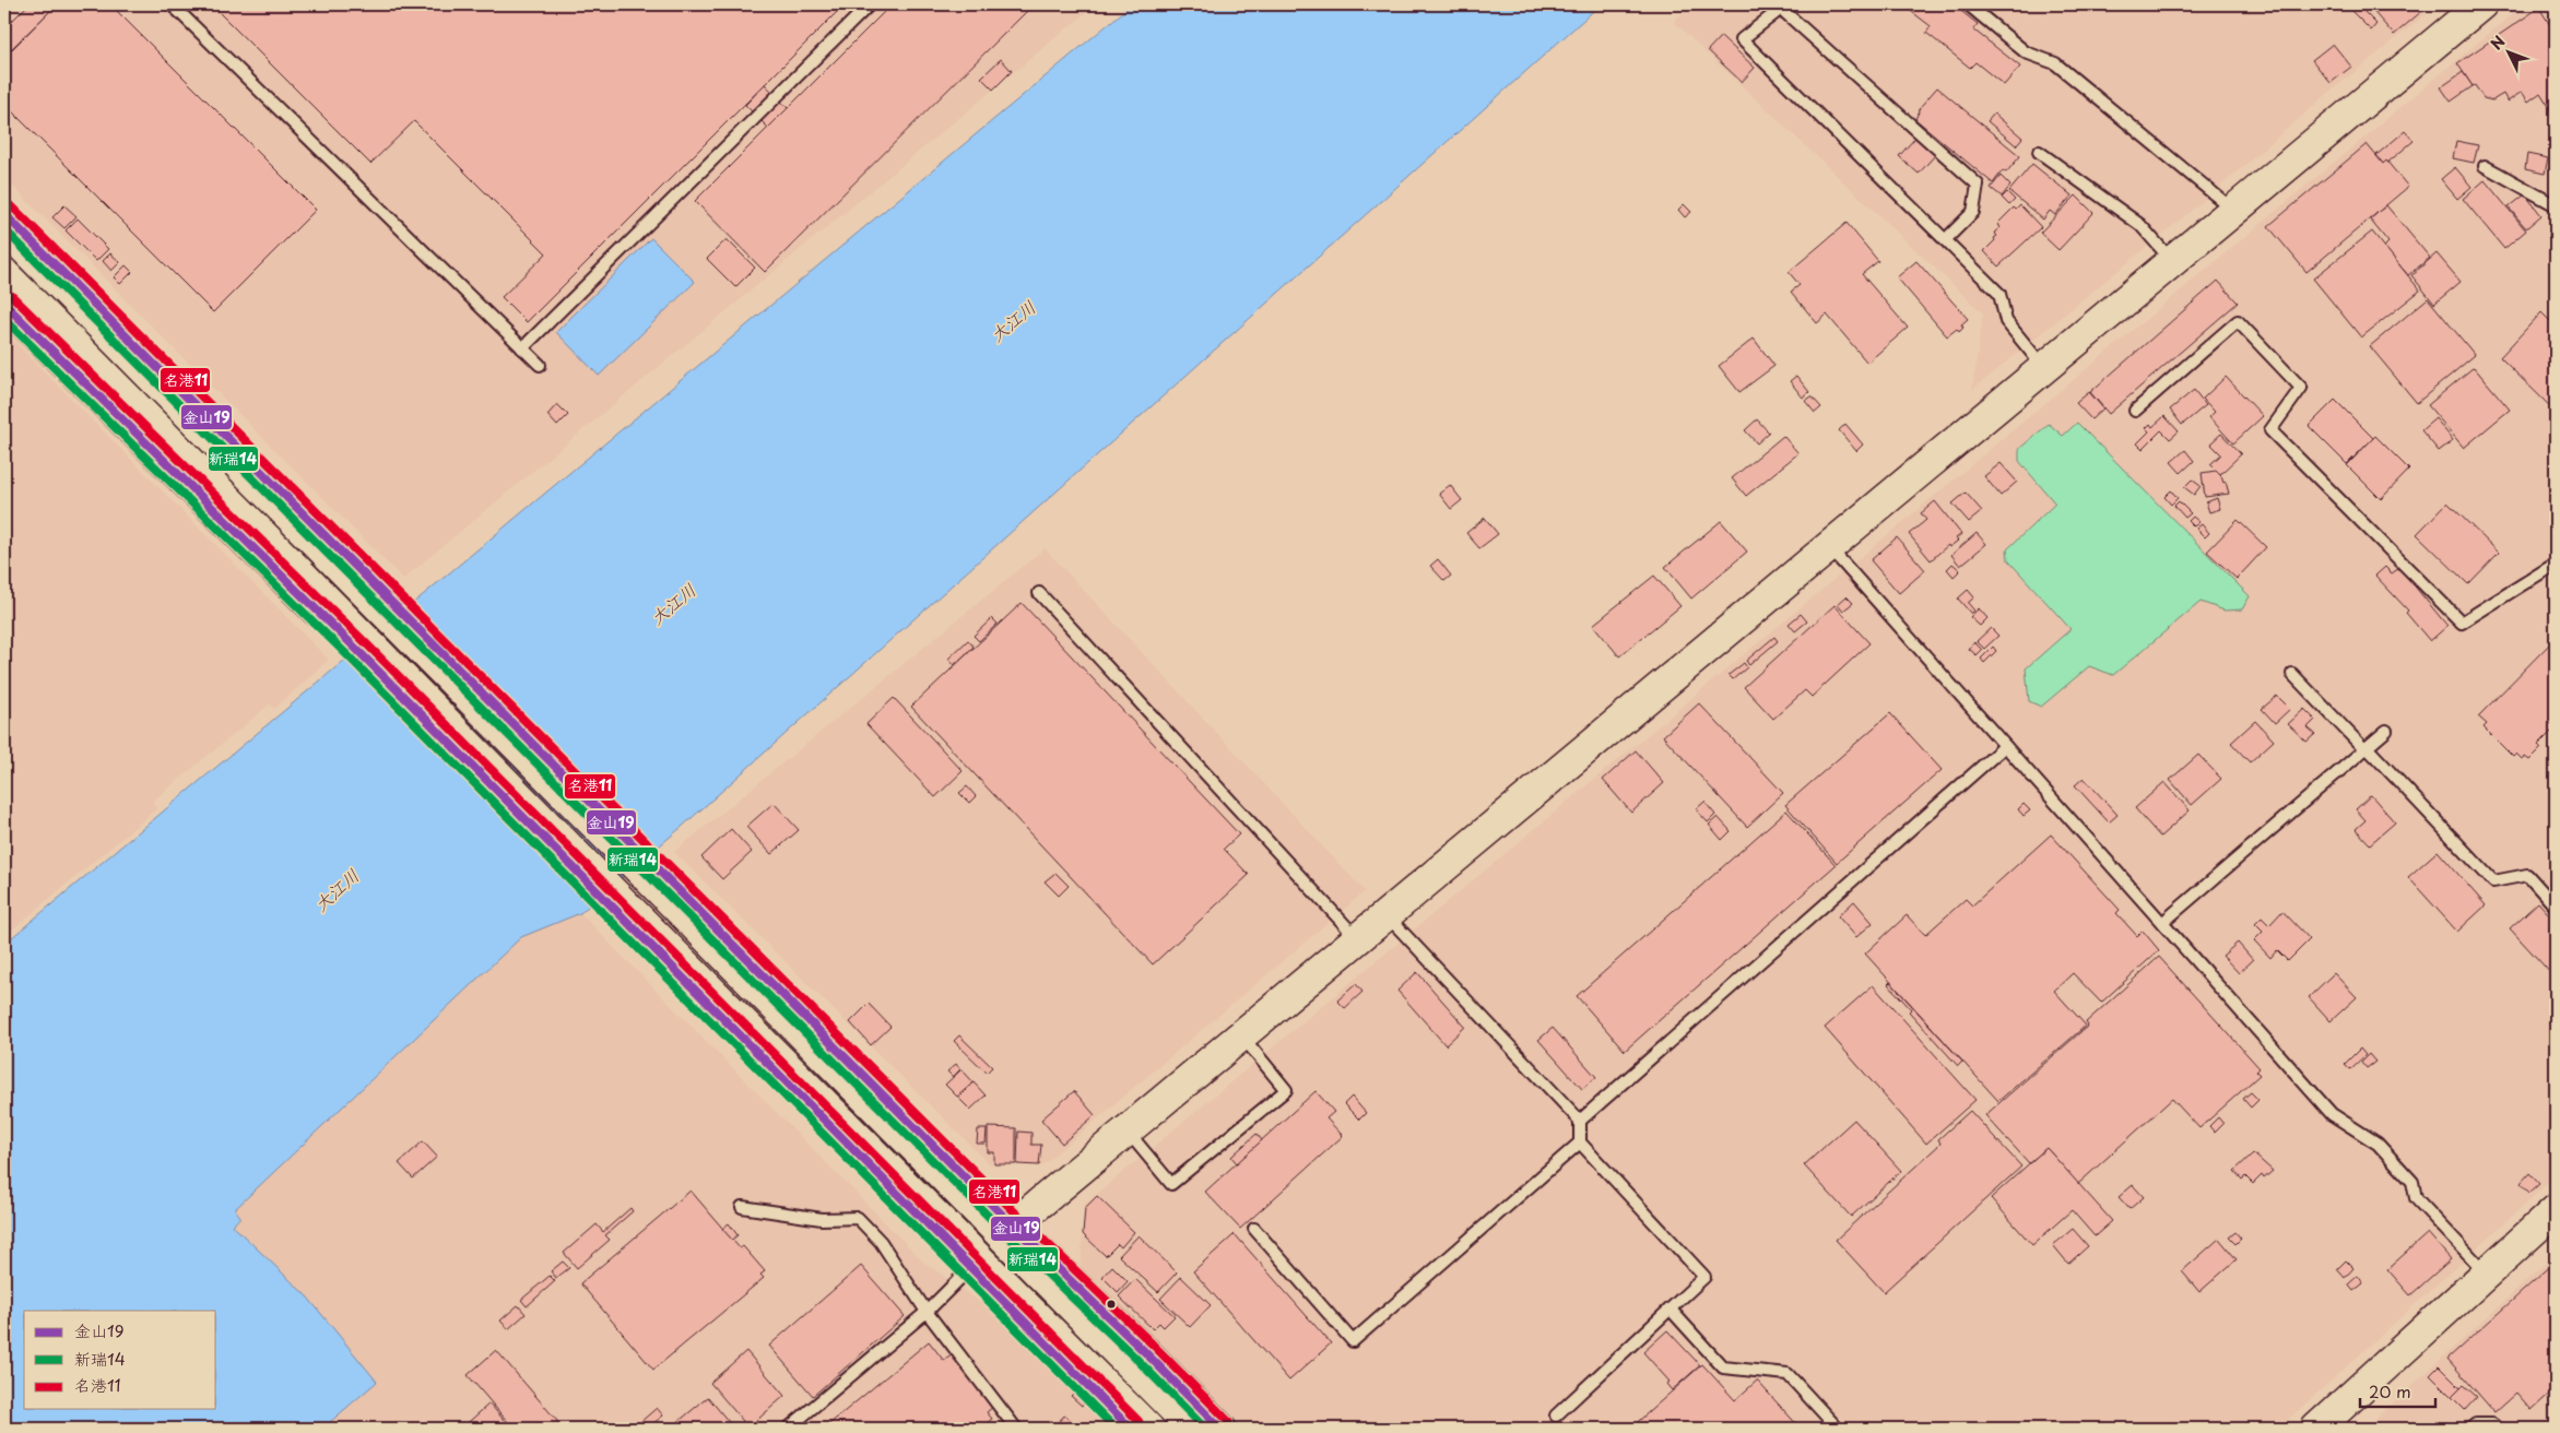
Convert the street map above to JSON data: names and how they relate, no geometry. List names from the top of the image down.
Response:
{
  "water": ["大江川"],
  "lines": ["transit line 名港11", "transit line 金山19", "transit line 新瑞14"],
  "legend": ["金山19", "新瑞14", "名港11"],
  "scale_bar": "20 m",
  "north": "top left"
}
